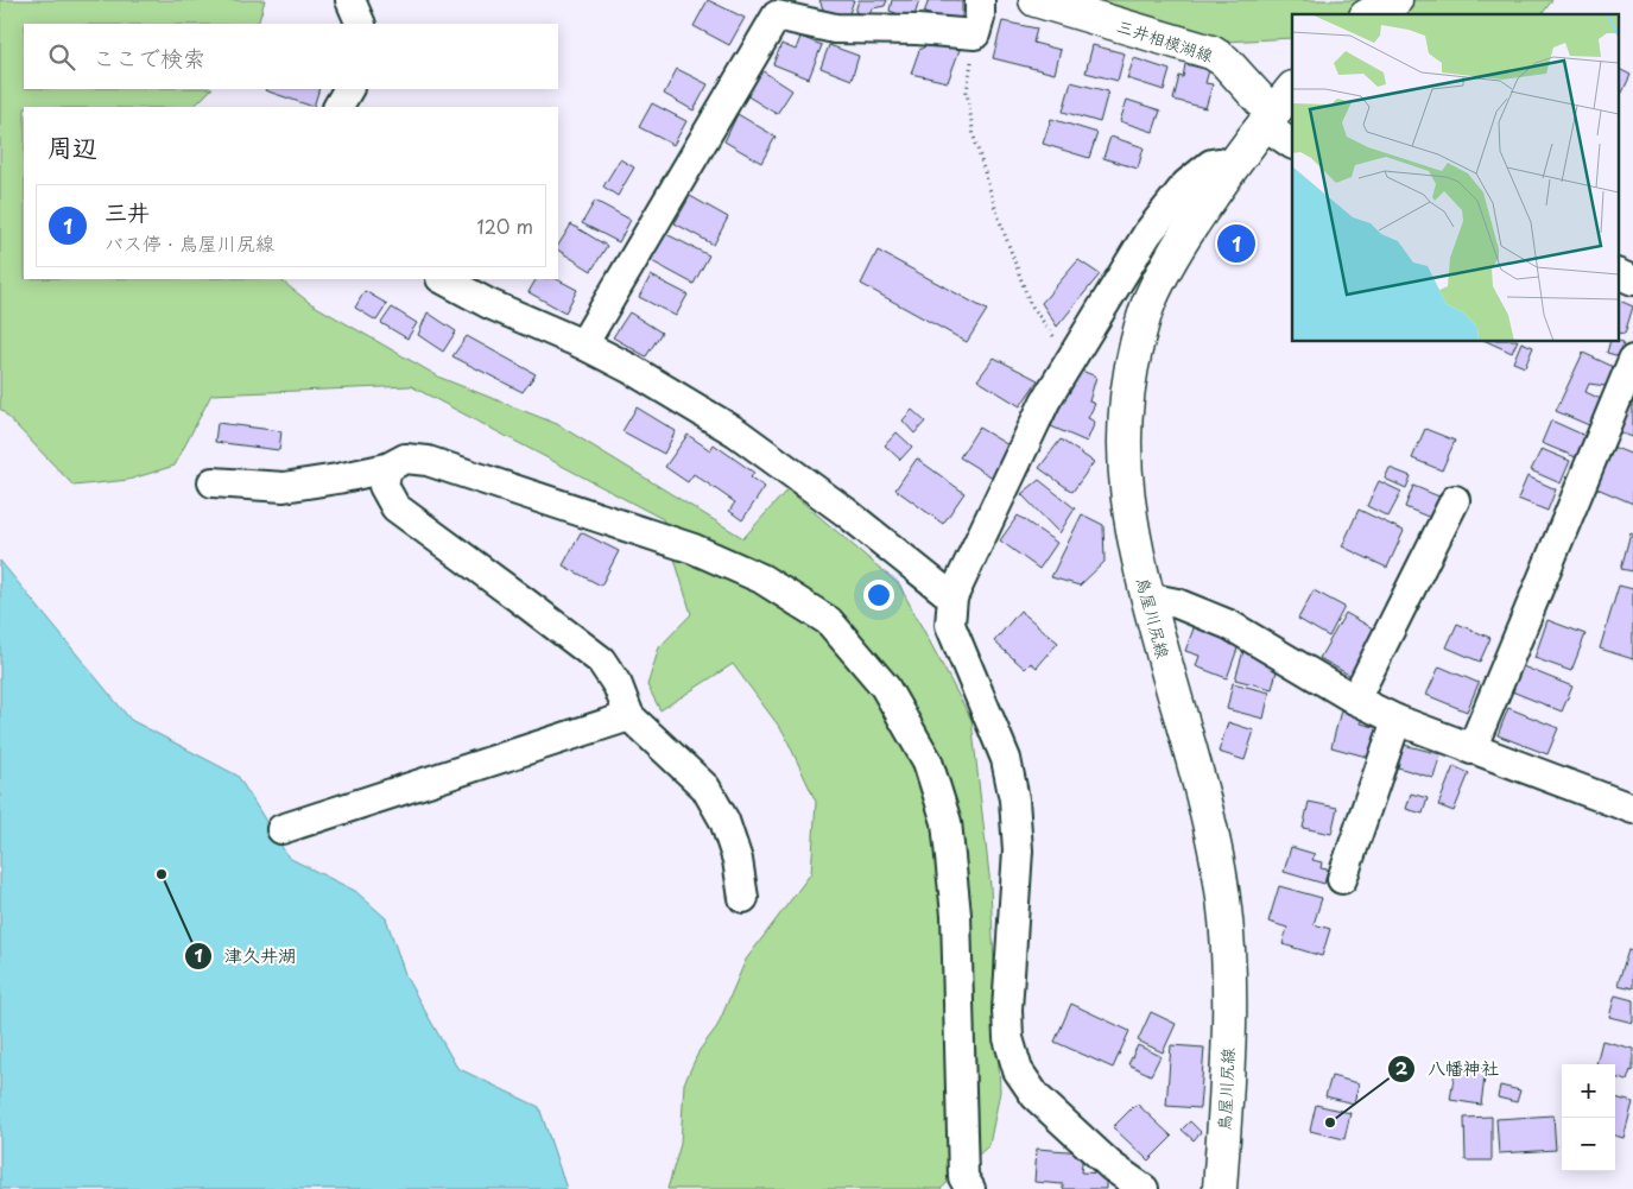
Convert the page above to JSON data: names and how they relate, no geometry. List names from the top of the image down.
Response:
{
  "streets": {
    "main road": ["三井相模湖線", "鳥屋川尻線"]
  },
  "crossings": [
    ["三井相模湖線", "鳥屋川尻線"]
  ],
  "places": ["津久井湖", "八幡神社"],
  "page": {
    "search": "ここで検索",
    "heading": "周辺",
    "list": [
      {
        "mark": "1",
        "name": "三井",
        "note": "バス停 · 鳥屋川尻線",
        "value": "120 m"
      }
    ],
    "pins": "1",
    "map_buttons": ["+", "−"]
  }
}
